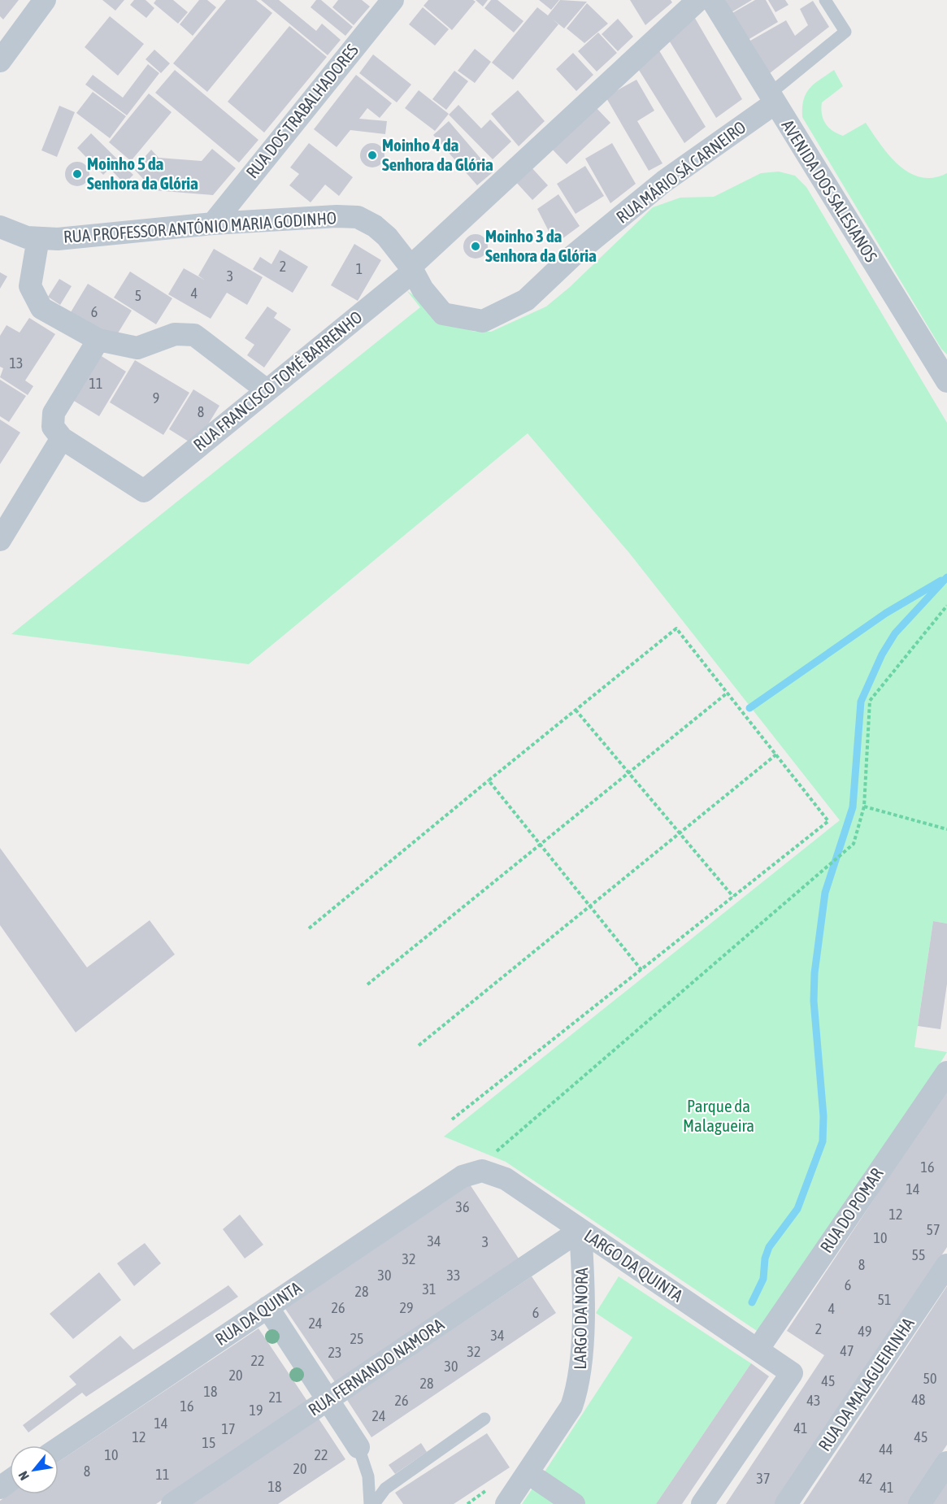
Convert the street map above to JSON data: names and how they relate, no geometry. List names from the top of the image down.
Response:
{
  "streets": {
    "street": [
      "RUA DOS TRABALHADORES",
      "RUA MÁRIO SÁ CARNEIRO",
      "AVENIDA DOS SALESIANOS",
      "RUA PROFESSOR ANTÓNIO MARIA GODINHO",
      "RUA FRANCISCO TOMÉ BARRENHO",
      "RUA DO POMAR",
      "LARGO DA QUINTA",
      "RUA DA QUINTA",
      "LARGO DA NORA",
      "RUA FERNANDO NAMORA",
      "RUA DA MALAGUEIRINHA"
    ]
  },
  "crossings": [
    ["RUA DOS TRABALHADORES", "RUA PROFESSOR ANTÓNIO MARIA GODINHO"],
    ["RUA MÁRIO SÁ CARNEIRO", "AVENIDA DOS SALESIANOS"],
    ["RUA MÁRIO SÁ CARNEIRO", "RUA PROFESSOR ANTÓNIO MARIA GODINHO"],
    ["RUA MÁRIO SÁ CARNEIRO", "RUA FRANCISCO TOMÉ BARRENHO"],
    ["RUA PROFESSOR ANTÓNIO MARIA GODINHO", "RUA FRANCISCO TOMÉ BARRENHO"],
    ["RUA DO POMAR", "LARGO DA QUINTA"],
    ["LARGO DA QUINTA", "RUA DA QUINTA"],
    ["LARGO DA QUINTA", "LARGO DA NORA"],
    ["LARGO DA QUINTA", "RUA FERNANDO NAMORA"],
    ["LARGO DA NORA", "RUA FERNANDO NAMORA"]
  ],
  "parks": ["Parque da Malagueira"],
  "places": ["Moinho 4 da Senhora da Glória", "Moinho 5 da Senhora da Glória", "Moinho 3 da Senhora da Glória"],
  "house_numbers": [
    "2",
    "1",
    "3",
    "4",
    "5",
    "6",
    "13",
    "11",
    "9",
    "8",
    "16",
    "14",
    "36",
    "12",
    "57",
    "10",
    "34",
    "3",
    "55",
    "32",
    "8",
    "30",
    "33",
    "6",
    "31",
    "28",
    "51",
    "26",
    "29",
    "4",
    "6",
    "24",
    "2",
    "49",
    "34",
    "25",
    "47",
    "32",
    "23",
    "22",
    "30",
    "20",
    "50",
    "45",
    "28",
    "18",
    "21",
    "48",
    "26",
    "43",
    "16",
    "19",
    "24",
    "14",
    "41",
    "17",
    "12",
    "45",
    "15",
    "44",
    "10",
    "22",
    "20",
    "8",
    "11",
    "37",
    "42",
    "18",
    "41"
  ],
  "north": "bottom left"
}
